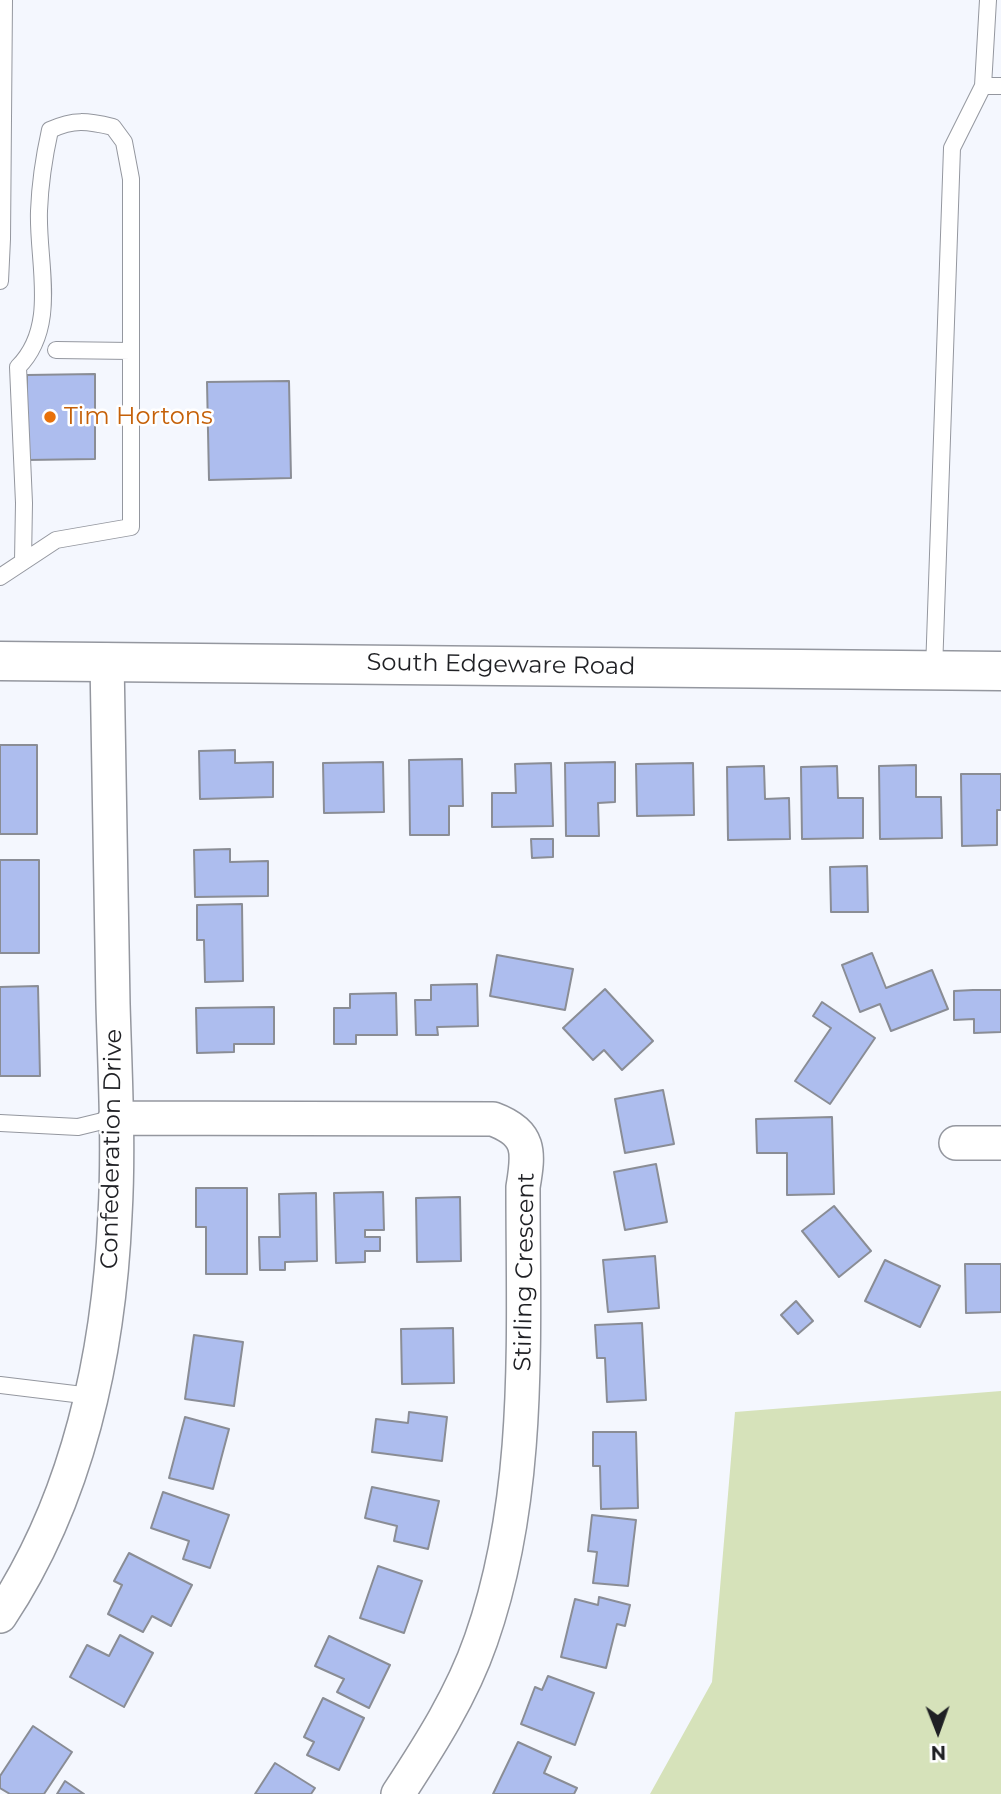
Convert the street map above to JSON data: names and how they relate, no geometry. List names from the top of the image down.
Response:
{
  "streets": {
    "main road": ["South Edgeware Road"],
    "street": ["Confederation Drive", "Stirling Crescent"]
  },
  "crossings": [
    ["South Edgeware Road", "Confederation Drive"],
    ["Confederation Drive", "Stirling Crescent"]
  ],
  "places": ["Tim Hortons"],
  "north": "bottom"
}
